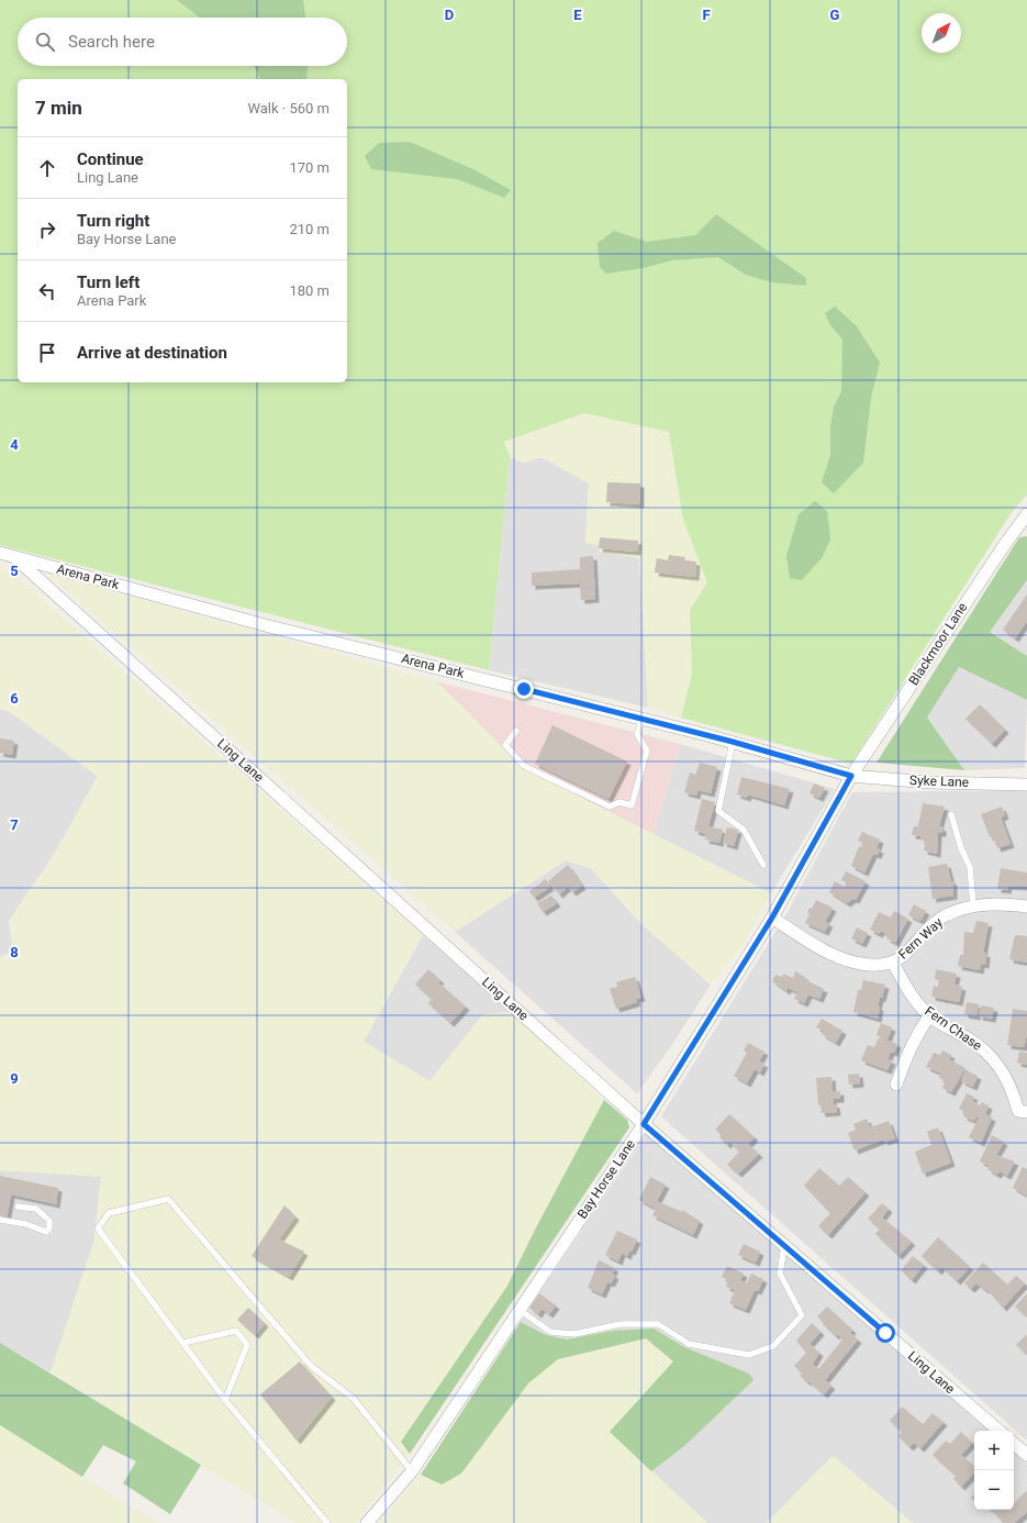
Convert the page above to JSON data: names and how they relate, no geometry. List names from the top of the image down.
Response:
{
  "streets": {
    "street": [
      "Arena Park",
      "Blackmoor Lane",
      "Ling Lane",
      "Syke Lane",
      "Fern Way",
      "Fern Chase",
      "Bay Horse Lane"
    ]
  },
  "crossings": [
    ["Arena Park", "Blackmoor Lane"],
    ["Arena Park", "Ling Lane"],
    ["Arena Park", "Syke Lane"],
    ["Arena Park", "Bay Horse Lane"],
    ["Blackmoor Lane", "Syke Lane"],
    ["Blackmoor Lane", "Bay Horse Lane"],
    ["Ling Lane", "Bay Horse Lane"],
    ["Syke Lane", "Bay Horse Lane"],
    ["Fern Way", "Fern Chase"],
    ["Fern Way", "Bay Horse Lane"]
  ],
  "north": "top right",
  "page": {
    "search": "Search here",
    "heading": ["7 min", "Walk · 560 m"],
    "list": [
      ["Continue", "Ling Lane", "170 m"],
      ["Turn right", "Bay Horse Lane", "210 m"],
      ["Turn left", "Arena Park", "180 m"],
      "Arrive at destination"
    ],
    "map_buttons": ["+", "−"]
  },
  "grid": {
    "columns": [
      "D",
      "E",
      "F",
      "G"
    ],
    "rows": [
      "4",
      "5",
      "6",
      "7",
      "8",
      "9"
    ]
  }
}
